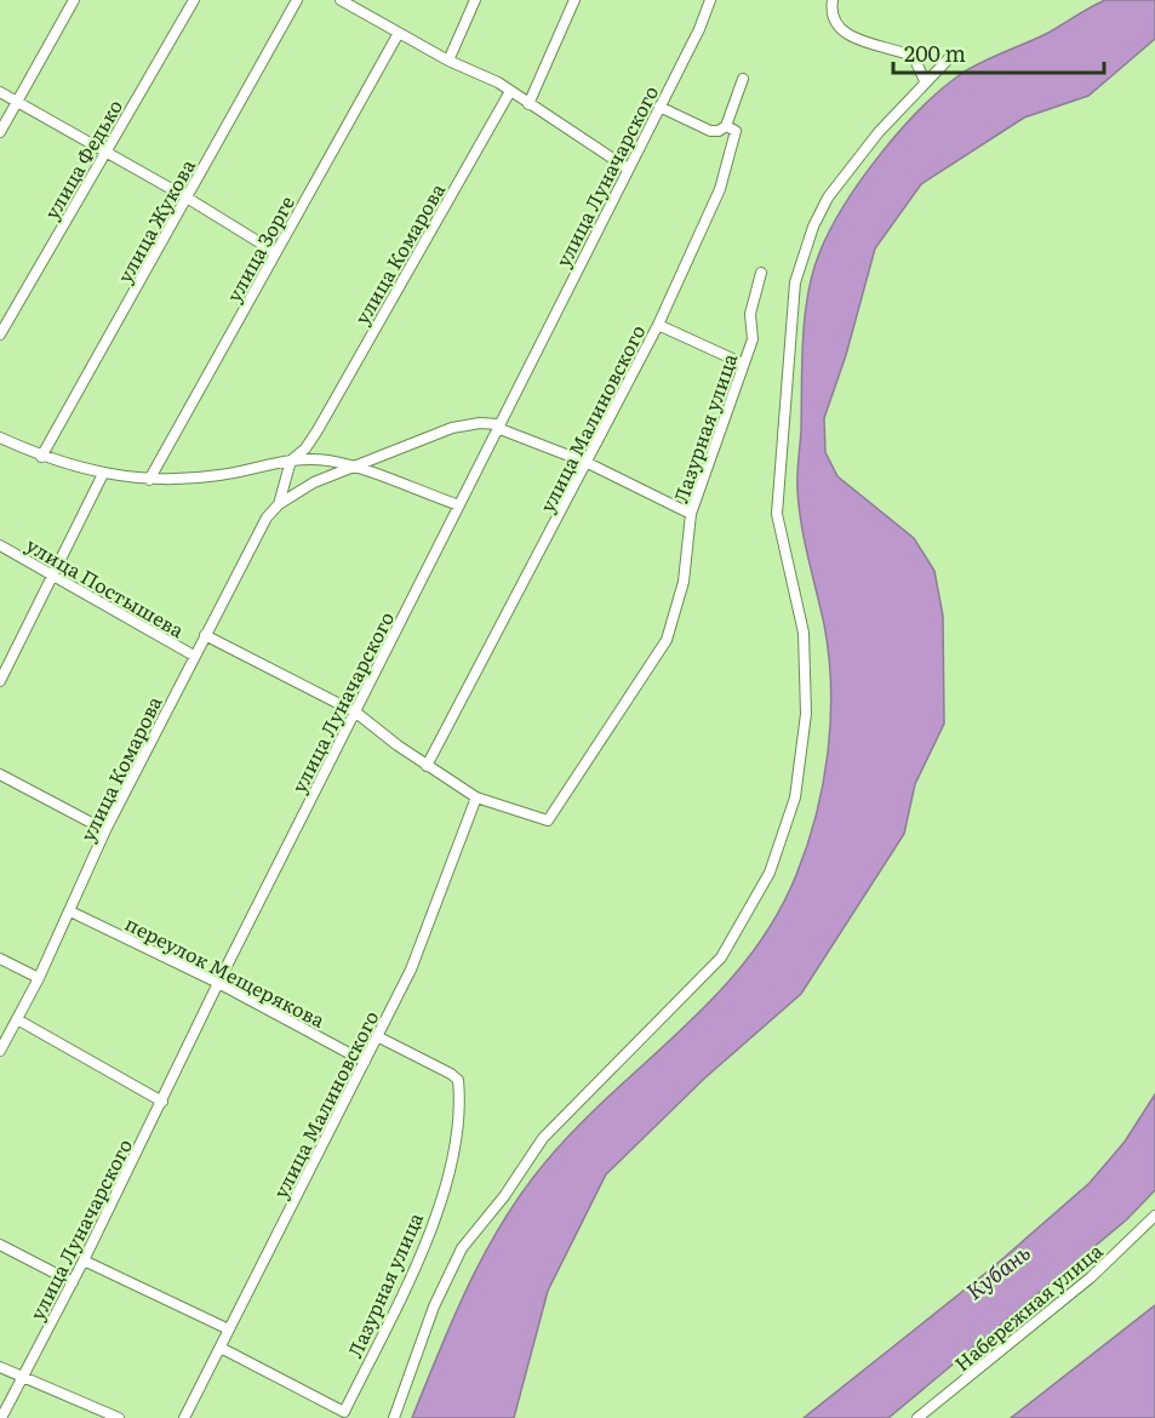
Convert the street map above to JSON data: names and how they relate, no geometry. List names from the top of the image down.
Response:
{
  "streets": {
    "street": [
      "улица Федько",
      "улица Луначарского",
      "улица Жукова",
      "улица Зорге",
      "улица Комарова",
      "улица Малиновского",
      "Лазурная улица",
      "улица Постышева",
      "переулок Мещерякова",
      "Набережная улица"
    ]
  },
  "crossings": [
    ["улица Луначарского", "улица Комарова"],
    ["улица Луначарского", "улица Постышева"],
    ["улица Луначарского", "переулок Мещерякова"],
    ["улица Комарова", "улица Постышева"],
    ["улица Комарова", "переулок Мещерякова"],
    ["улица Малиновского", "Лазурная улица"],
    ["улица Малиновского", "улица Постышева"],
    ["улица Малиновского", "переулок Мещерякова"],
    ["Лазурная улица", "улица Постышева"]
  ],
  "water": ["Кубань"],
  "scale_bar": "200 m"
}
